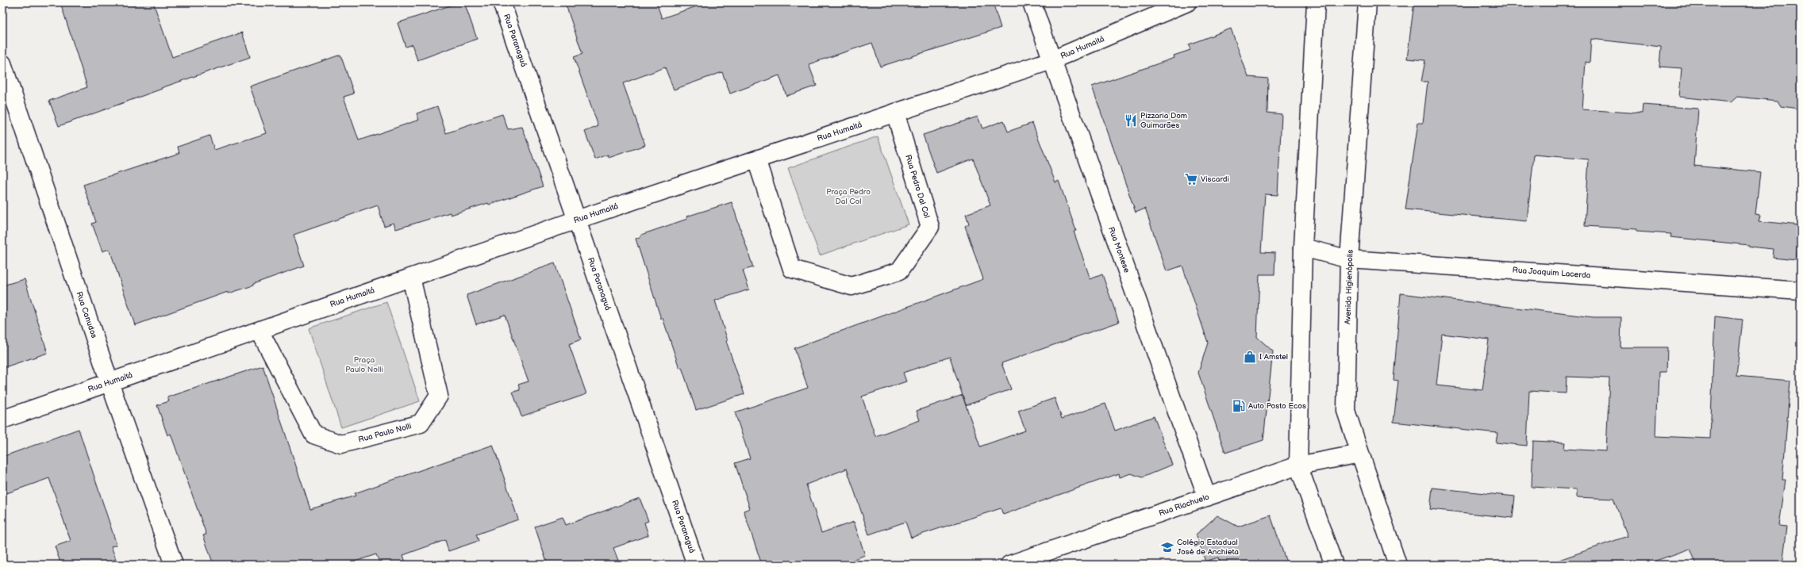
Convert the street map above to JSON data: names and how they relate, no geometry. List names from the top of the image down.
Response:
{
  "streets": {
    "street": [
      "Rua Paranaguá",
      "Rua Humaitá",
      "Rua Pedro Dal Col",
      "Rua Montese",
      "Rua Joaquim Lacerda",
      "Avenida Higienópolis",
      "Rua Canudos",
      "Rua Paulo Nolli",
      "Rua Riachuelo"
    ]
  },
  "crossings": [
    ["Rua Paranaguá", "Rua Humaitá"],
    ["Rua Humaitá", "Rua Pedro Dal Col"],
    ["Rua Humaitá", "Rua Montese"],
    ["Rua Humaitá", "Rua Canudos"],
    ["Rua Humaitá", "Rua Paulo Nolli"],
    ["Rua Montese", "Rua Riachuelo"],
    ["Rua Joaquim Lacerda", "Avenida Higienópolis"],
    ["Avenida Higienópolis", "Rua Riachuelo"]
  ],
  "parks": ["Praça Pedro Dal Col", "Praça Paulo Nolli"],
  "places": {
    "restaurant": ["Pizzaria Dom Guimarães"],
    "supermarket": ["Viscardi"],
    "shop": ["I Amstel"],
    "fuel station": ["Auto Posto Ecos"],
    "school or university": ["Colégio Estadual José de Anchieta"]
  }
}
